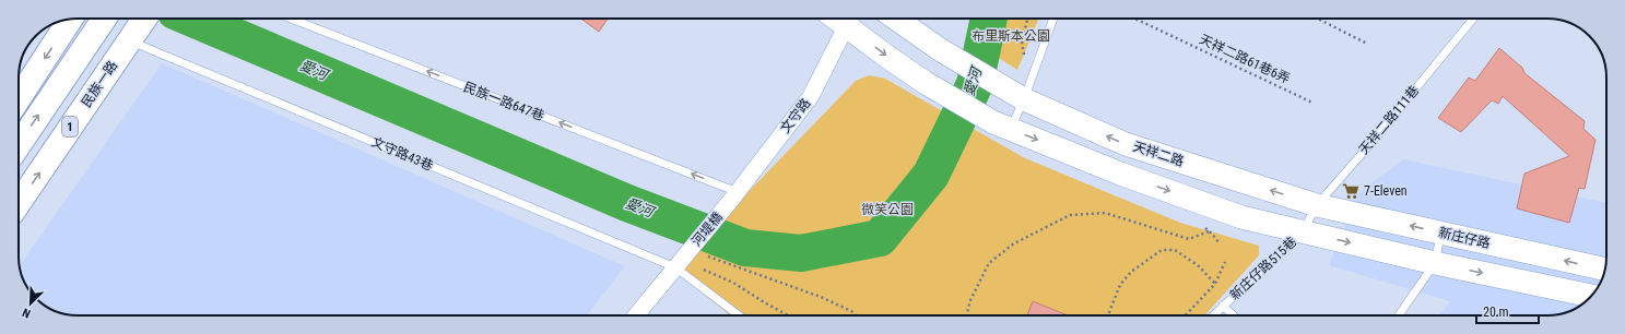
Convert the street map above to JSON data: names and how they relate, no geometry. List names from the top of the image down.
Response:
{
  "streets": {
    "main road": ["民族一路", "1"],
    "street": [
      "文守路",
      "天祥二路",
      "河堤橋",
      "新庄仔路"
    ],
    "lane": [
      "民族一路647巷",
      "天祥二路111巷",
      "文守路43巷",
      "新庄仔路515巷"
    ],
    "path": ["天祥二路61巷6弄"]
  },
  "crossings": [
    ["民族一路", "1"],
    ["民族一路", "文守路43巷"],
    ["民族一路647巷", "文守路"],
    ["民族一路647巷", "河堤橋"],
    ["文守路", "河堤橋"],
    ["天祥二路111巷", "天祥二路"],
    ["天祥二路111巷", "新庄仔路"],
    ["天祥二路111巷", "新庄仔路515巷"],
    ["1", "文守路43巷"],
    ["文守路43巷", "河堤橋"],
    ["天祥二路", "新庄仔路"]
  ],
  "one_way": ["民族一路647巷"],
  "water": ["愛河"],
  "parks": ["布里斯本公園", "微笑公園"],
  "places": {
    "supermarket": ["7-Eleven"]
  },
  "scale_bar": "20 m",
  "north": "bottom left"
}
